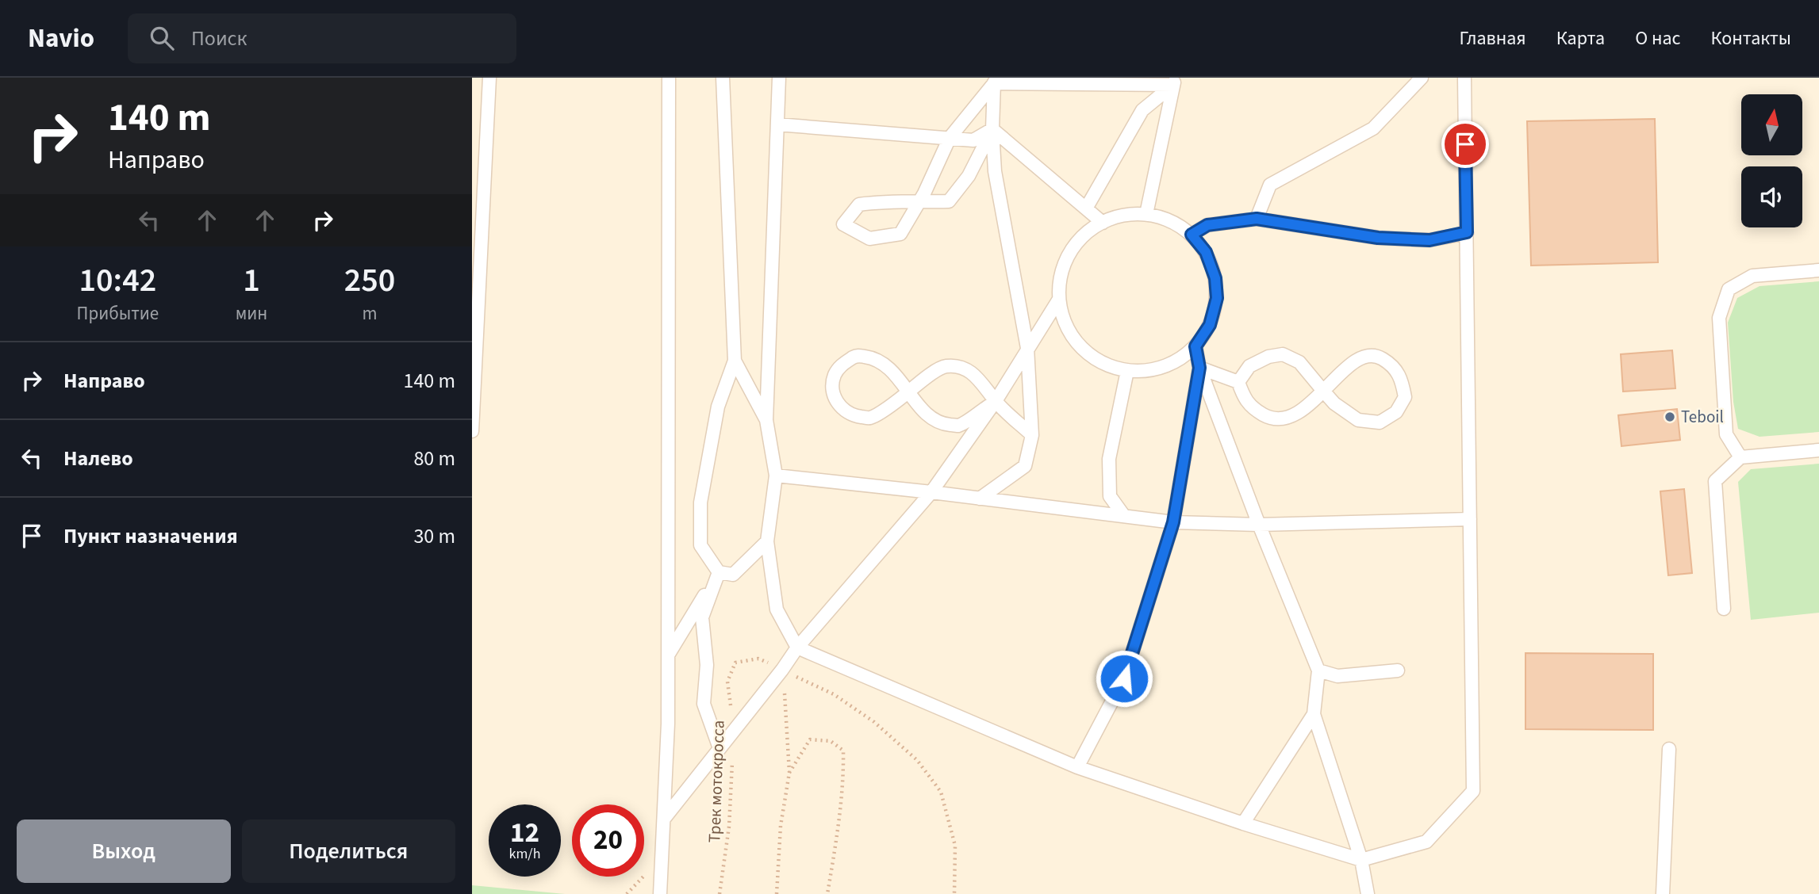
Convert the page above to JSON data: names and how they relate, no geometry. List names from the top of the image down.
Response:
{
  "streets": {
    "path": ["Трек мотокросса"]
  },
  "places": ["Teboil"],
  "north": "top",
  "page": {
    "header": "Navio",
    "search": "Поиск",
    "nav": [
      "Главная",
      "Карта",
      "О нас",
      "Контакты"
    ],
    "turn": ["140 m", "Направо"],
    "eta": [
      "10:42",
      "Прибытие",
      "1",
      "мин",
      "250",
      "m"
    ],
    "list": [
      {
        "name": "Направо",
        "value": "140 m"
      },
      {
        "name": "Налево",
        "value": "80 m"
      },
      {
        "name": "Пункт назначения",
        "value": "30 m"
      }
    ],
    "speed": "12 km/h",
    "limit": "20",
    "buttons": ["Выход", "Поделиться"]
  }
}
